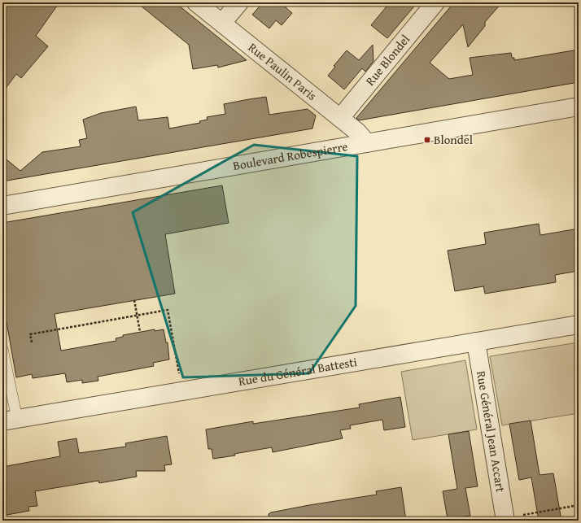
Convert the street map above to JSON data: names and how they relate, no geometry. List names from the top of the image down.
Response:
{
  "streets": {
    "street": [
      "Rue Blondel",
      "Rue Paulin Paris",
      "Boulevard Robespierre",
      "Rue du Général Battesti",
      "Rue Général Jean Accart"
    ]
  },
  "crossings": [
    ["Rue Blondel", "Rue Paulin Paris"],
    ["Rue Paulin Paris", "Boulevard Robespierre"],
    ["Rue du Général Battesti", "Rue Général Jean Accart"]
  ],
  "places": {
    "transit": ["Blondel"]
  }
}
